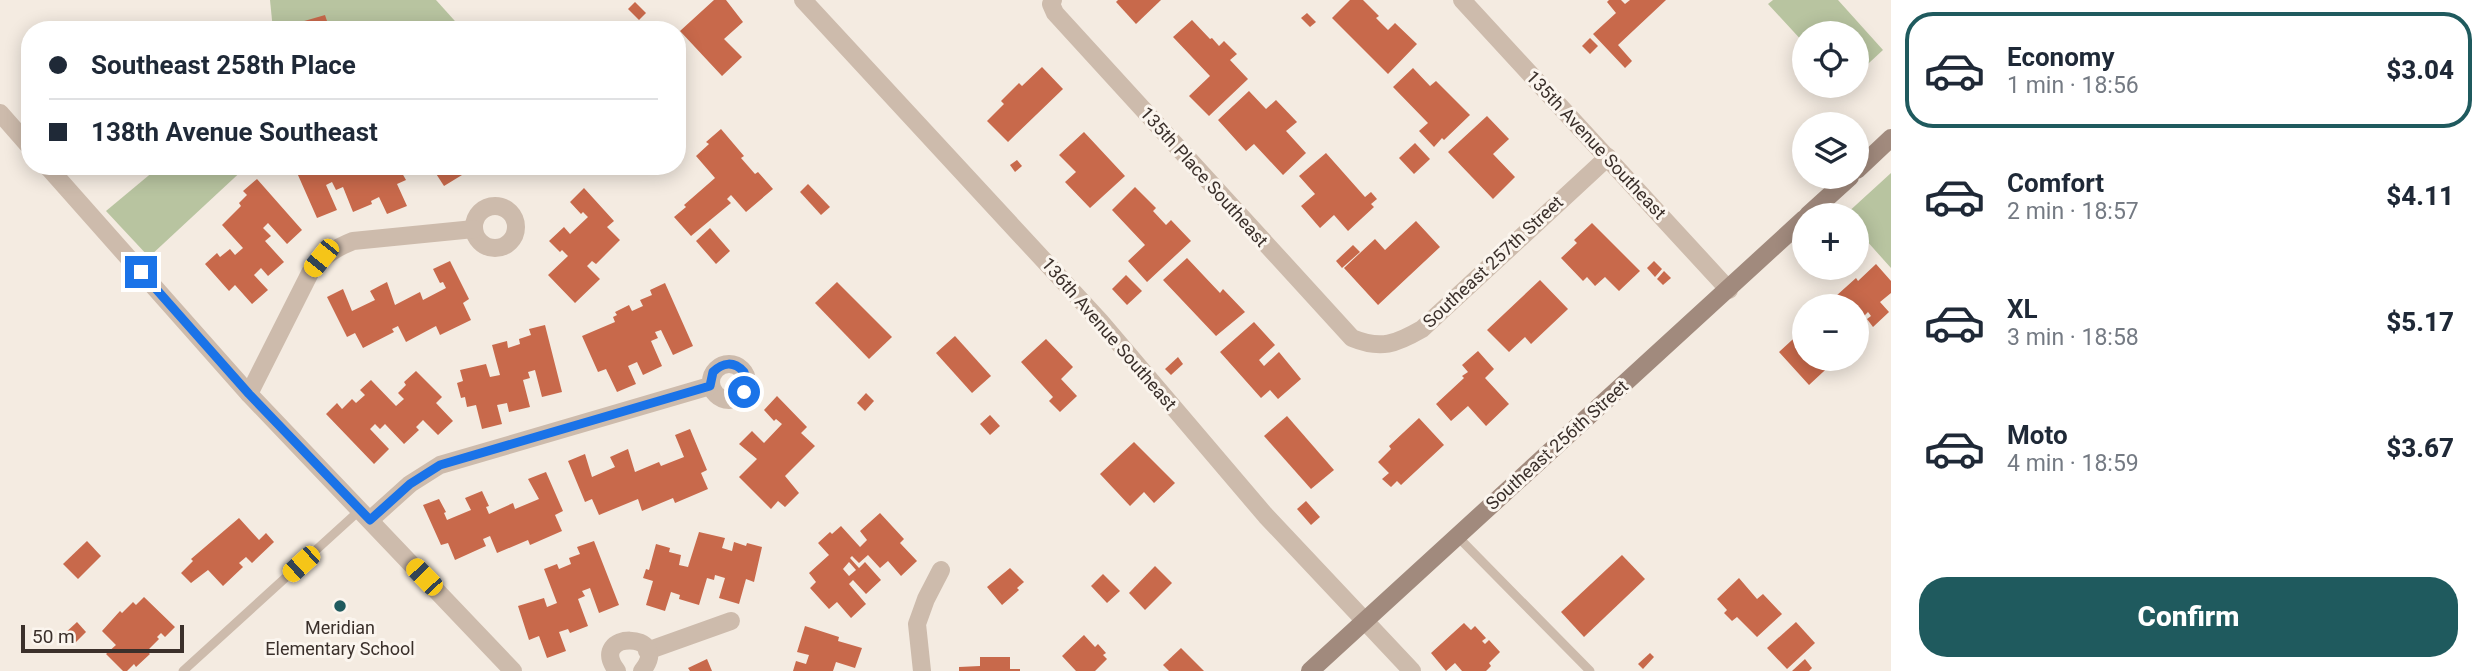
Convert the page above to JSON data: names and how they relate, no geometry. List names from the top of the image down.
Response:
{
  "streets": {
    "main road": ["Southeast 256th Street"],
    "street": [
      "135th Avenue Southeast",
      "135th Place Southeast",
      "Southeast 257th Street",
      "136th Avenue Southeast"
    ]
  },
  "crossings": [
    ["135th Avenue Southeast", "Southeast 257th Street"],
    ["135th Avenue Southeast", "Southeast 256th Street"],
    ["135th Place Southeast", "Southeast 257th Street"],
    ["136th Avenue Southeast", "Southeast 256th Street"]
  ],
  "places": ["Meridian Elementary School"],
  "scale_bar": "50 m",
  "page": {
    "list": [
      {
        "name": "Economy",
        "note": "1 min · 18:56",
        "value": "$3.04"
      },
      {
        "name": "Comfort",
        "note": "2 min · 18:57",
        "value": "$4.11"
      },
      {
        "name": "XL",
        "note": "3 min · 18:58",
        "value": "$5.17"
      },
      {
        "name": "Moto",
        "note": "4 min · 18:59",
        "value": "$3.67"
      }
    ],
    "map_buttons": ["+", "−"],
    "banner": ["Southeast 258th Place", "138th Avenue Southeast"],
    "buttons": "Confirm",
    "scale": "50 m"
  }
}
